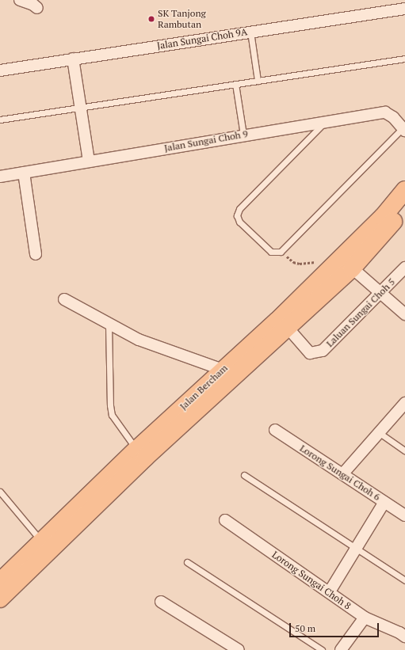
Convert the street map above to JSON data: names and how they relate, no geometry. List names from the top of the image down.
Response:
{
  "streets": {
    "main road": ["Jalan Bercham"],
    "street": [
      "Jalan Sungai Choh 9A",
      "Jalan Sungai Choh 9",
      "Laluan Sungai Choh 5",
      "Lorong Sungai Choh 6",
      "Lorong Sungai Choh 8"
    ]
  },
  "crossings": [
    ["Laluan Sungai Choh 5", "Jalan Bercham"]
  ],
  "places": ["SK Tanjong Rambutan"],
  "scale_bar": "50 m"
}
